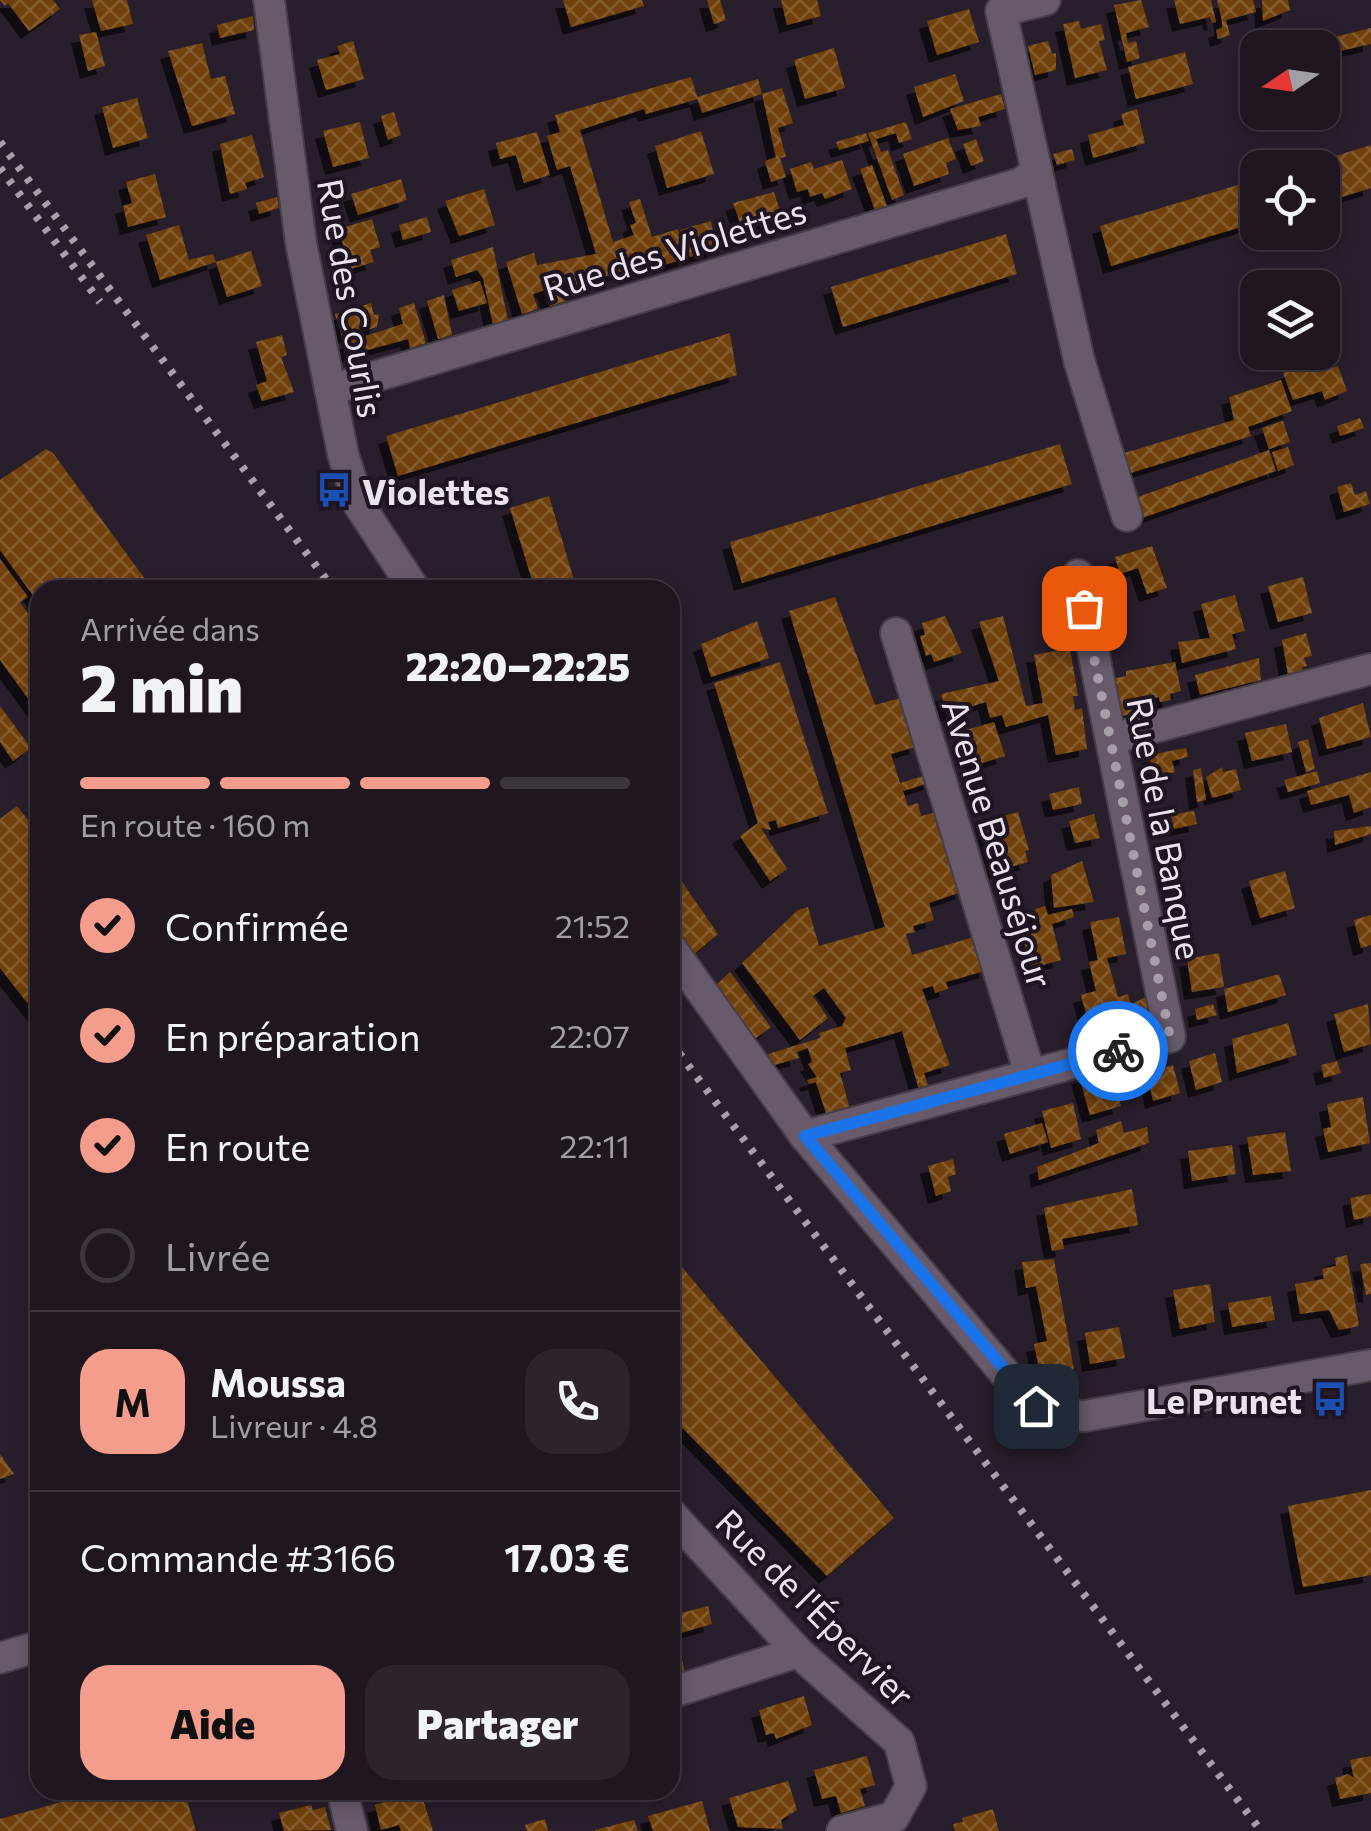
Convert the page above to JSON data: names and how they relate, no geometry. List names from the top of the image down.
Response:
{
  "streets": {
    "street": [
      "Rue des Violettes",
      "Rue des Courlis",
      "Rue de la Banque",
      "Avenue Beauséjour",
      "Rue de l'Épervier"
    ]
  },
  "crossings": [
    ["Rue des Violettes", "Rue des Courlis"],
    ["Rue de la Banque", "Avenue Beauséjour"]
  ],
  "places": {
    "bus stop": ["Violettes", "Le Prunet"]
  },
  "north": "left",
  "page": {
    "heading": ["2 min", "Arrivée dans", "22:20–22:25"],
    "panel": [
      "Moussa",
      "Livreur · 4.8",
      "Commande #3166",
      "17.03 €"
    ],
    "bar": "En route · 160 m",
    "list": [
      ["Confirmée", "21:52"],
      ["En préparation", "22:07"],
      ["En route", "22:11"],
      "Livrée"
    ],
    "round": "M",
    "buttons": ["Aide", "Partager"]
  }
}
